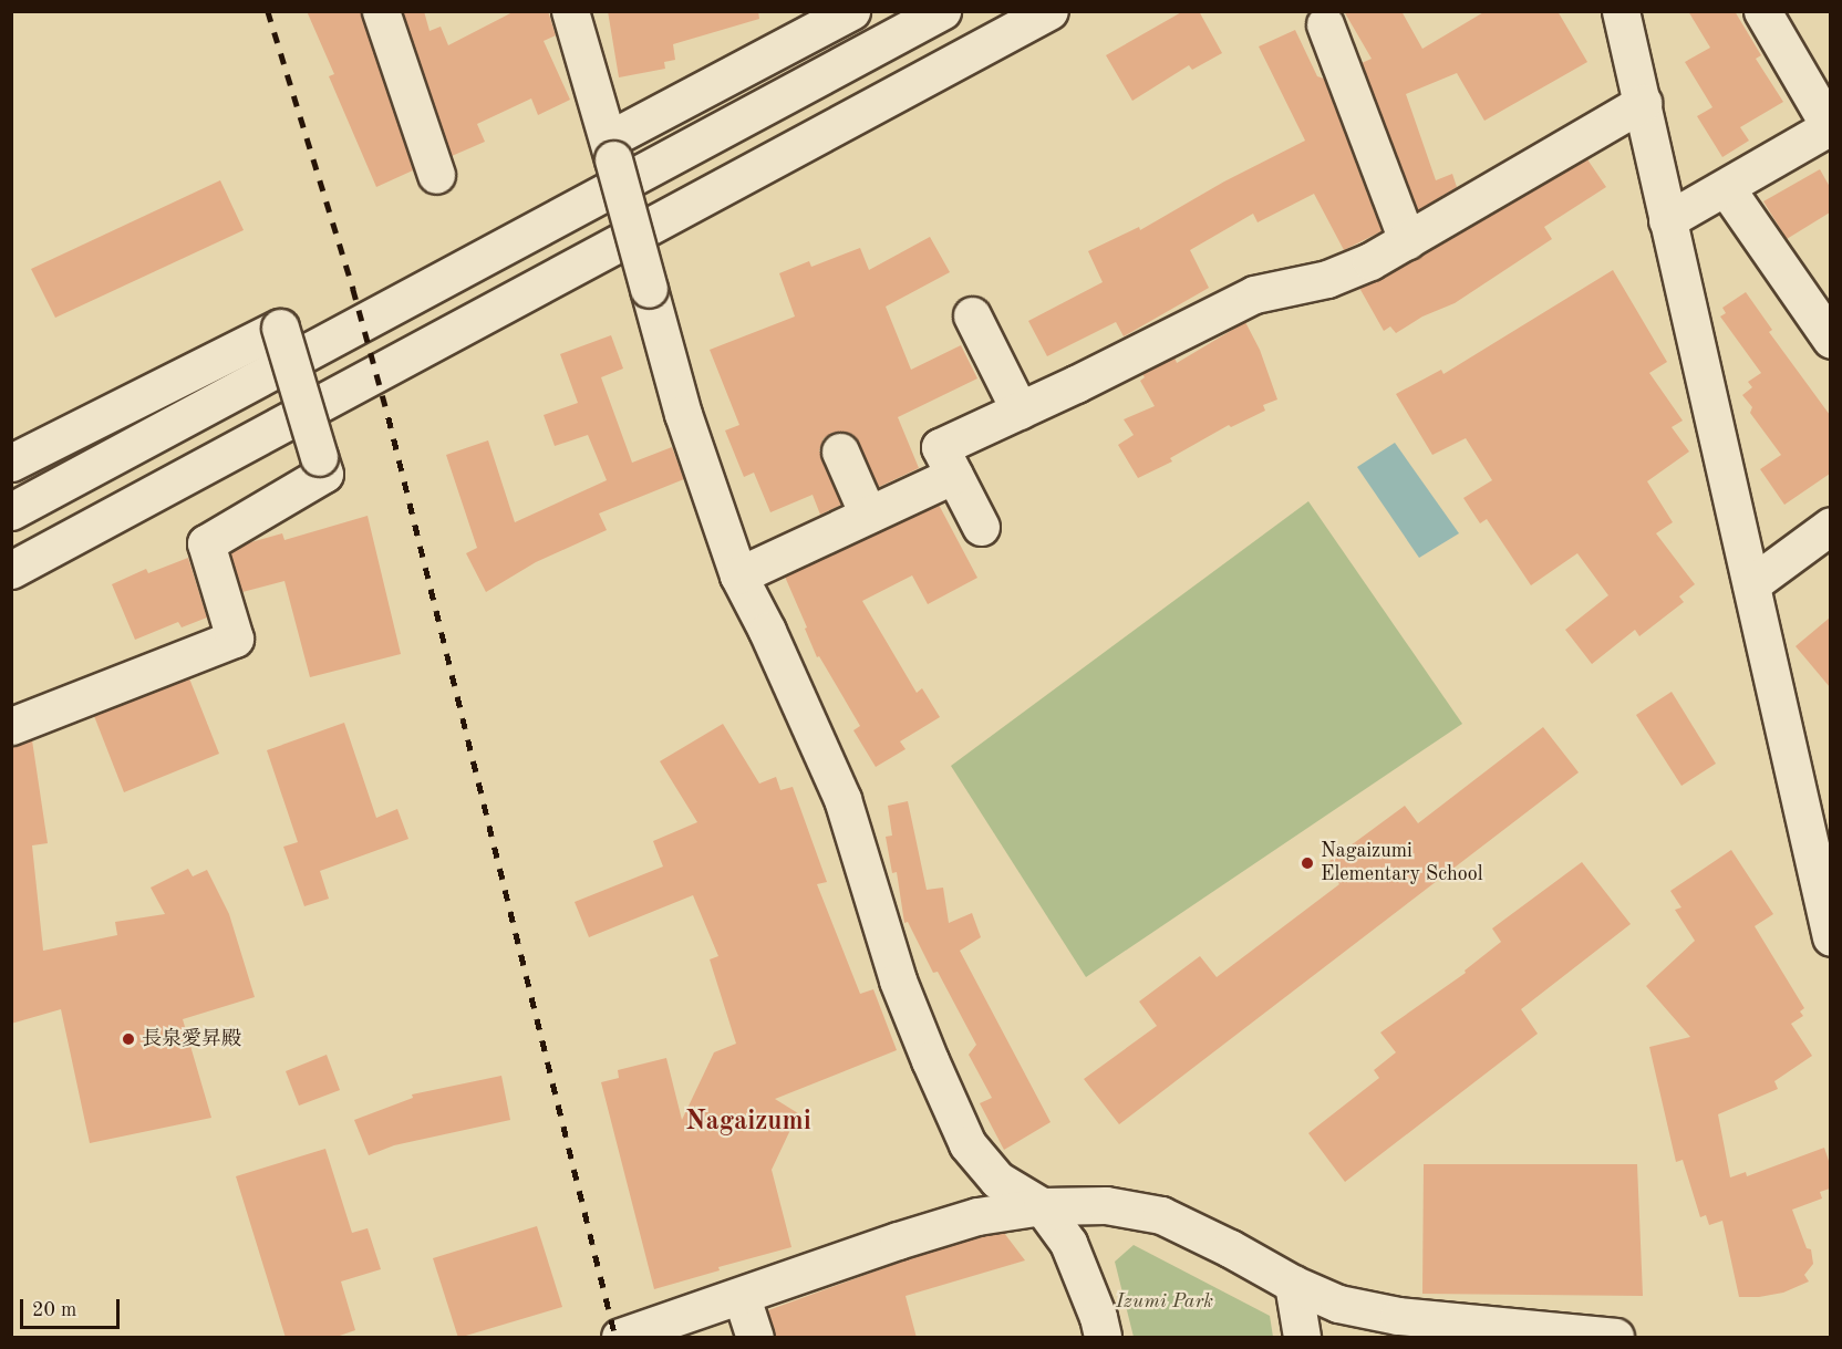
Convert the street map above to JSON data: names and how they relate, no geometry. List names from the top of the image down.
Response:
{
  "districts": ["Nagaizumi"],
  "parks": ["Izumi Park"],
  "places": ["Nagaizumi Elementary School", "長泉愛昇殿"],
  "scale_bar": "20 m"
}
